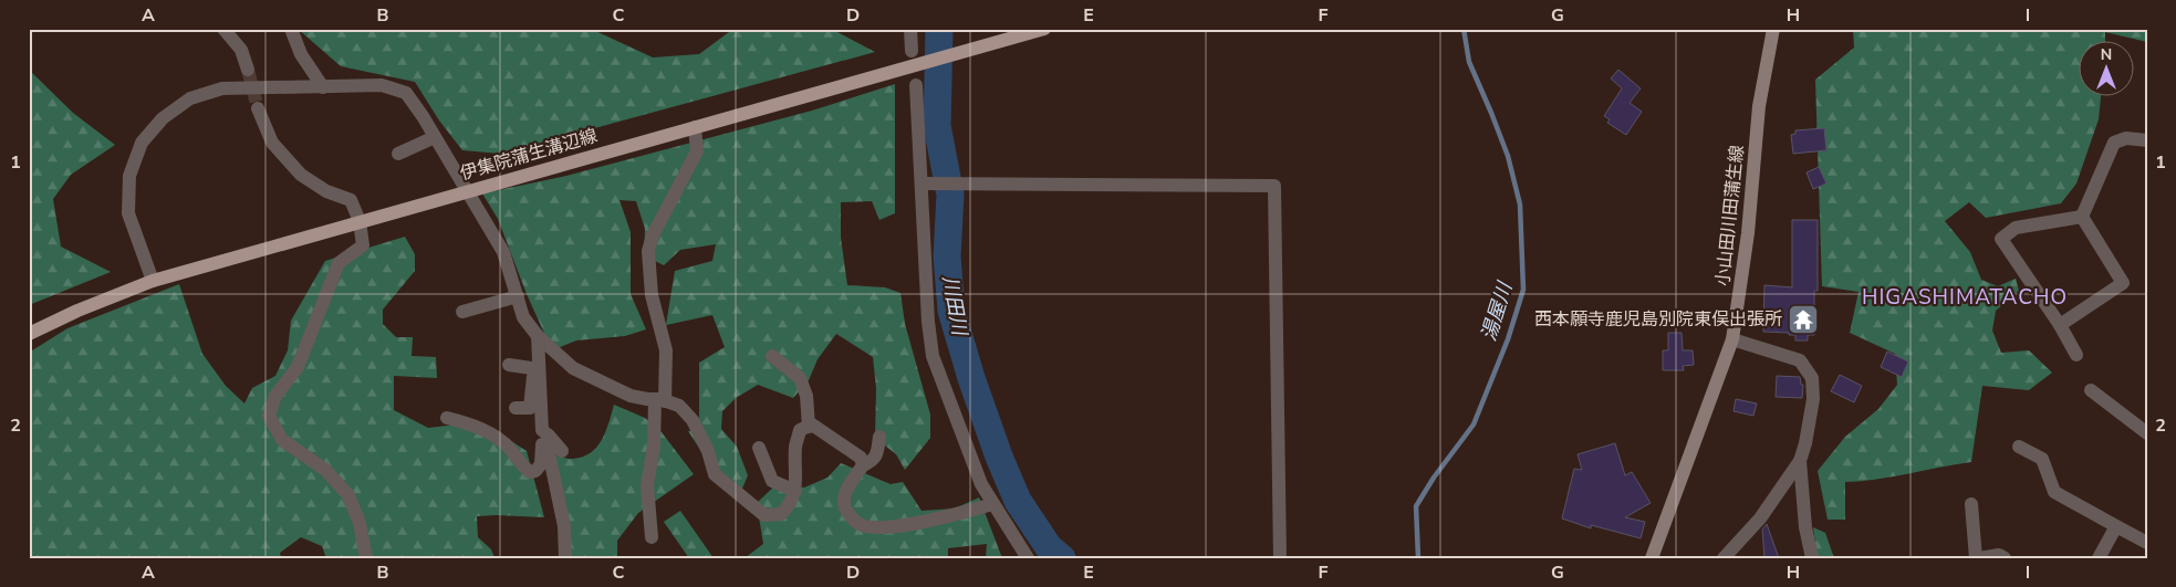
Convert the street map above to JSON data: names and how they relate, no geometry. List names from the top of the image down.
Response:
{
  "streets": {
    "main road": ["伊集院蒲生溝辺線", "小山田川田蒲生線"]
  },
  "districts": ["HIGASHIMATACHO"],
  "water": ["川田川", "湯屋川"],
  "places": {
    "temple": ["西本願寺鹿児島別院東俣出張所"]
  },
  "north": "top",
  "grid": {
    "columns": [
      "A",
      "B",
      "C",
      "D",
      "E",
      "F",
      "G",
      "H",
      "I"
    ],
    "rows": ["1", "2"]
  }
}
